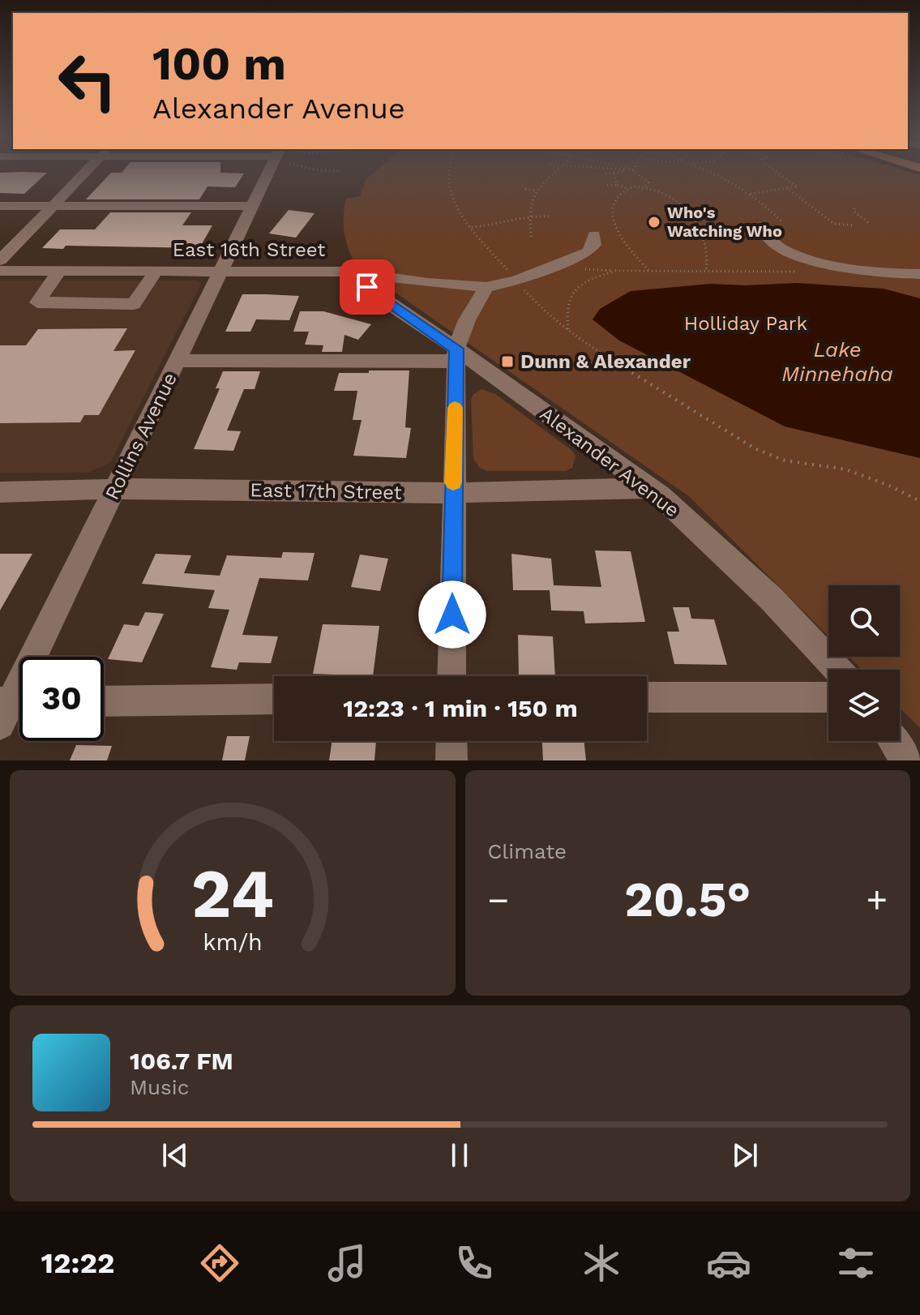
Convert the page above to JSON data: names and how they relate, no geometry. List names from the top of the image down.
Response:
{
  "streets": {
    "street": [
      "East 16th Street",
      "Rollins Avenue",
      "Alexander Avenue",
      "East 17th Street"
    ]
  },
  "crossings": [
    ["East 16th Street", "Rollins Avenue"],
    ["East 16th Street", "Alexander Avenue"],
    ["Rollins Avenue", "East 17th Street"],
    ["Alexander Avenue", "East 17th Street"]
  ],
  "water": ["Lake Minnehaha"],
  "parks": ["Holliday Park"],
  "places": {
    "other": ["Who's Watching Who"],
    "transit": ["Dunn & Alexander"]
  },
  "page": {
    "turn": ["100 m", "Alexander Avenue"],
    "limit": "30",
    "trip": "12:23 · 1 min · 150 m",
    "tile": "Climate",
    "heat": ["−", "20.5°", "+"],
    "song": ["106.7 FM", "Music"],
    "tabs": "12:22",
    "gauge": ["24", "km/h"]
  }
}
